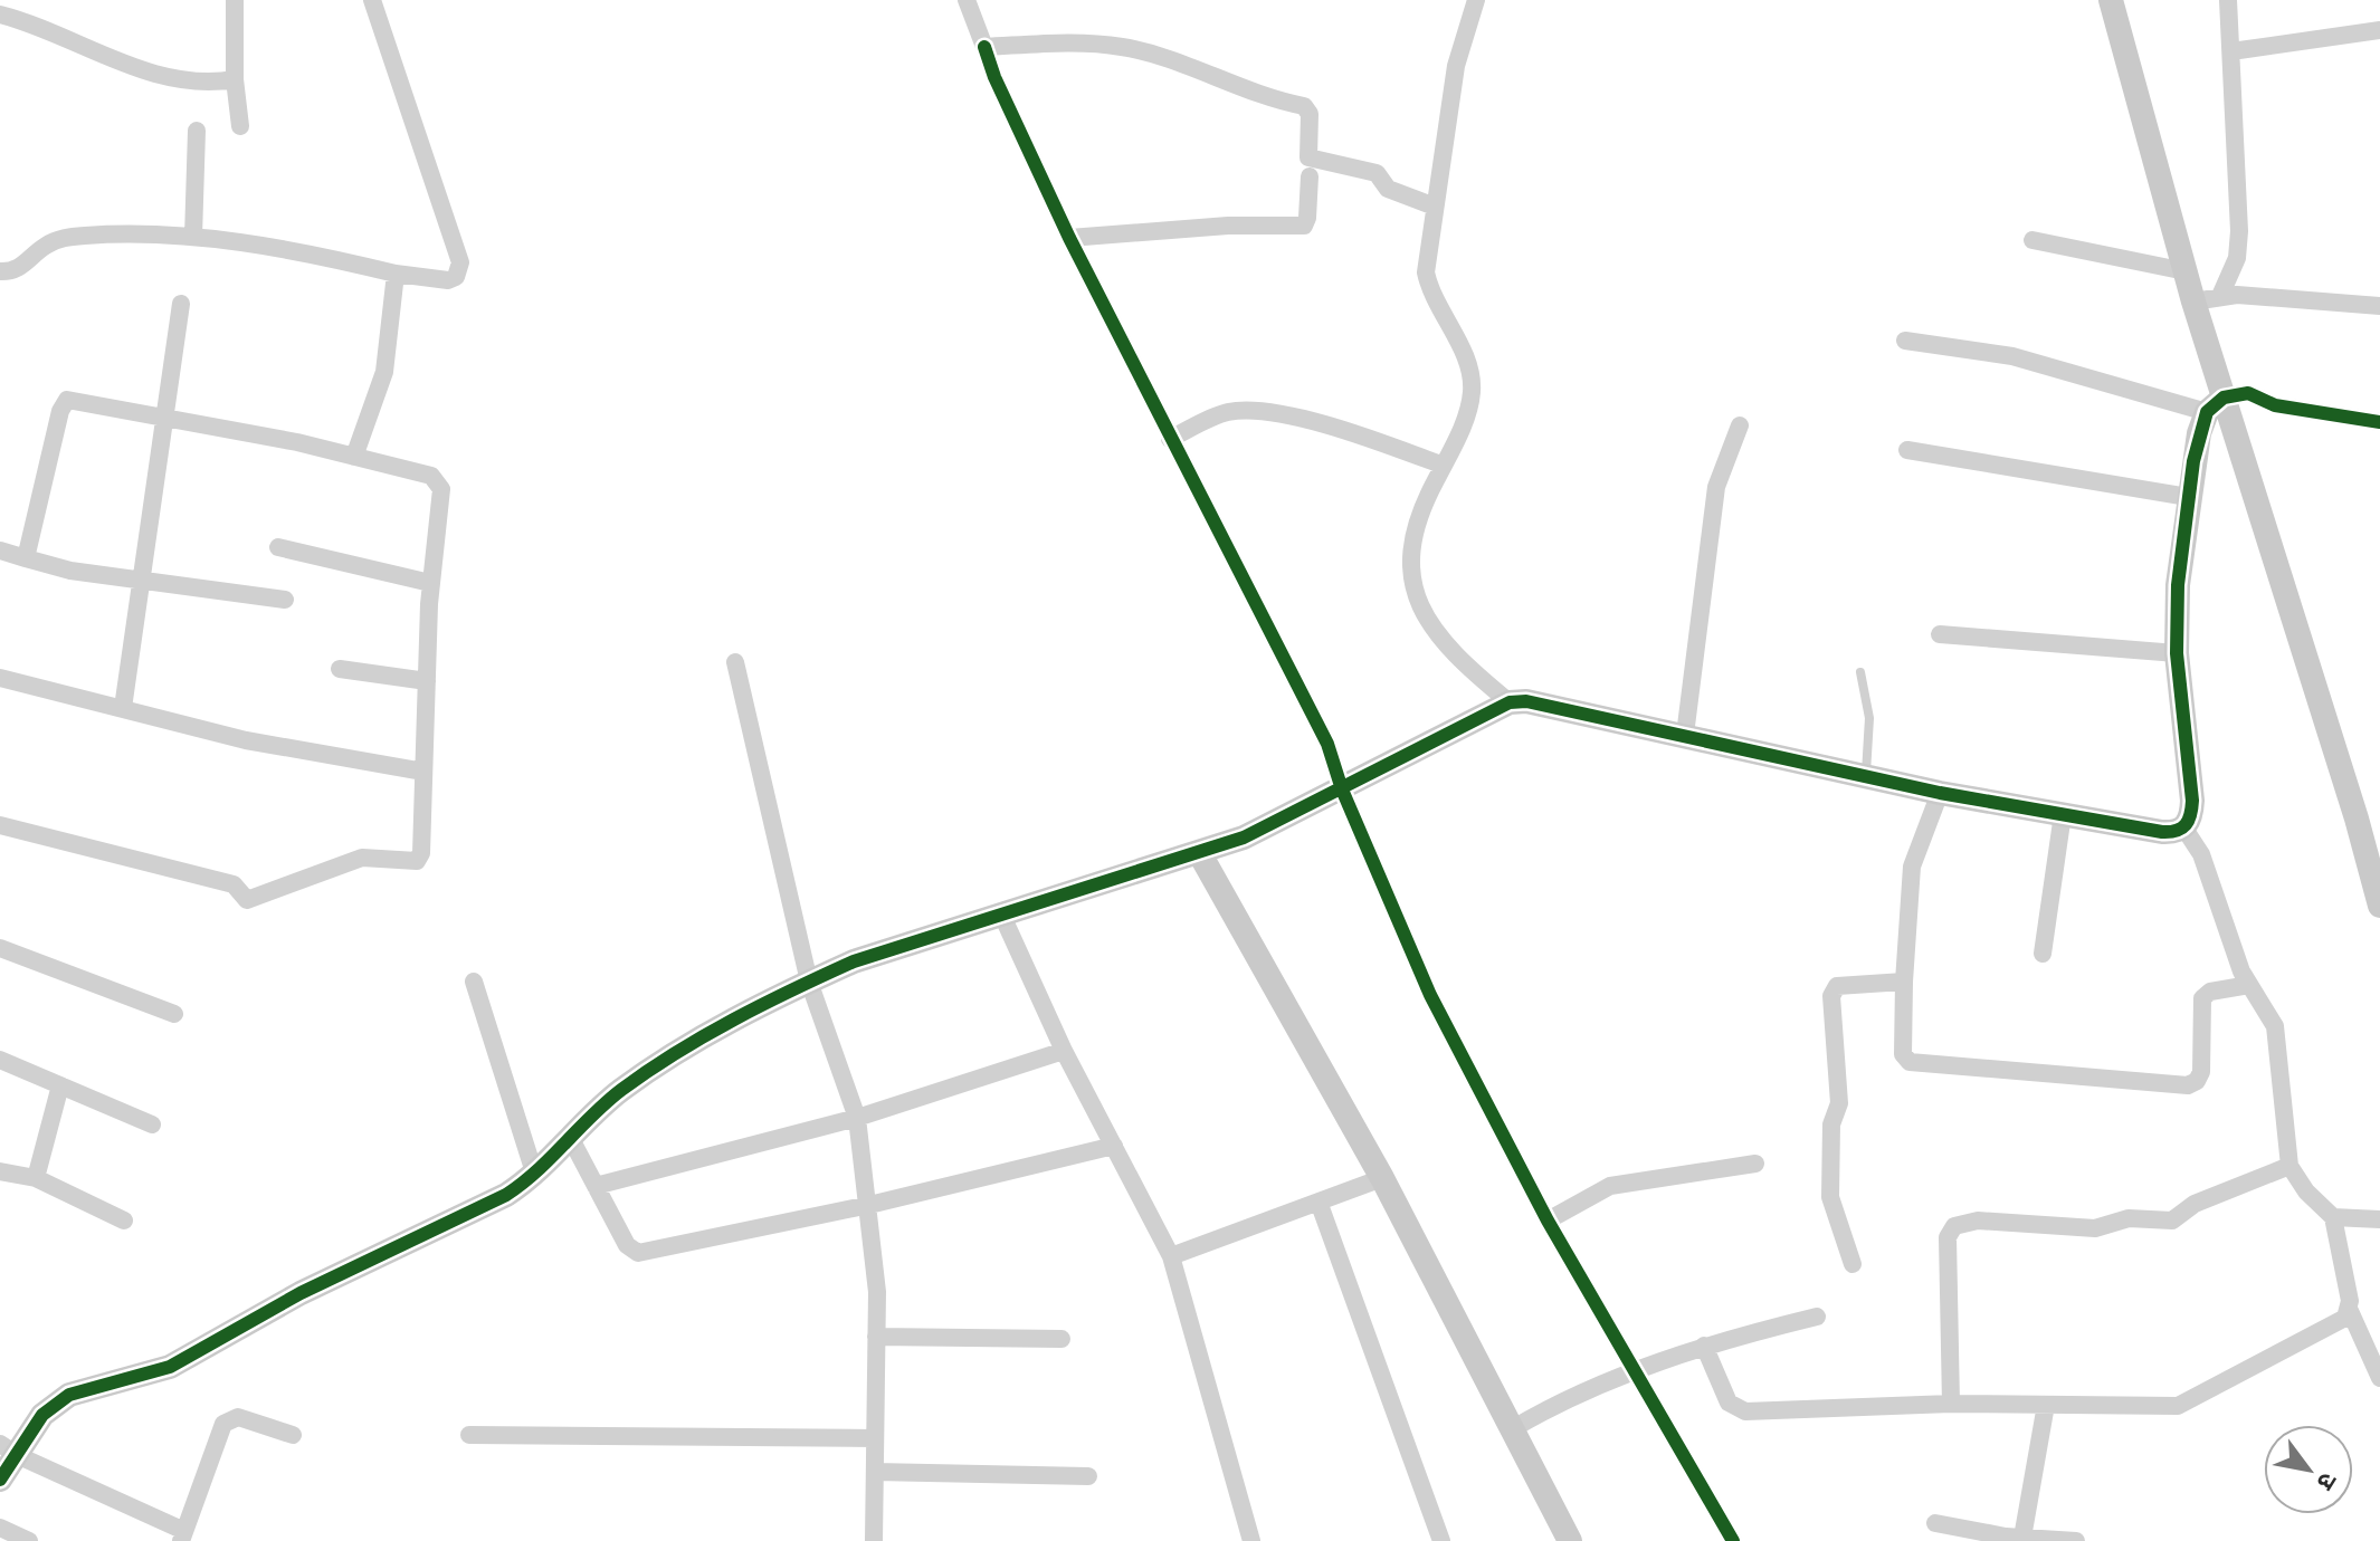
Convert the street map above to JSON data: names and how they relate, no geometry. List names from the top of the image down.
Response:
{
  "north": "bottom right"
}
